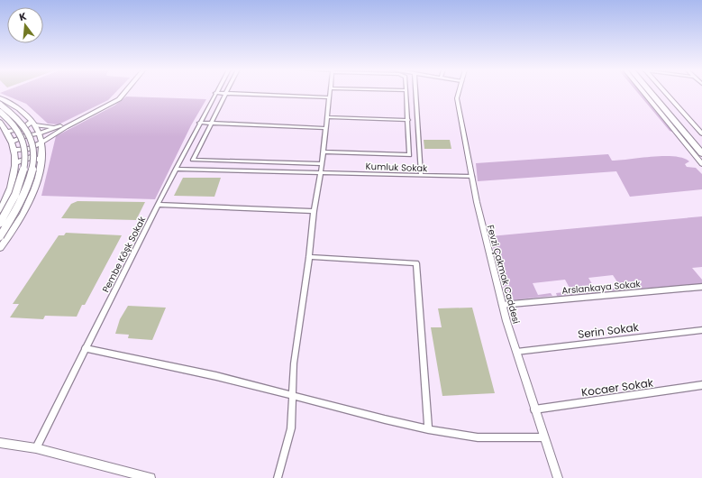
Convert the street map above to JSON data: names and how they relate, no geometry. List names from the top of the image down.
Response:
{
  "streets": {
    "street": [
      "Kumluk Sokak",
      "Pembe Köşk Sokak",
      "Fevzi Çakmak Caddesi",
      "Arslankaya Sokak",
      "Serin Sokak",
      "Kocaer Sokak"
    ]
  },
  "crossings": [
    ["Kumluk Sokak", "Pembe Köşk Sokak"],
    ["Kumluk Sokak", "Fevzi Çakmak Caddesi"],
    ["Fevzi Çakmak Caddesi", "Arslankaya Sokak"],
    ["Fevzi Çakmak Caddesi", "Serin Sokak"],
    ["Fevzi Çakmak Caddesi", "Kocaer Sokak"]
  ],
  "north": "top"
}
